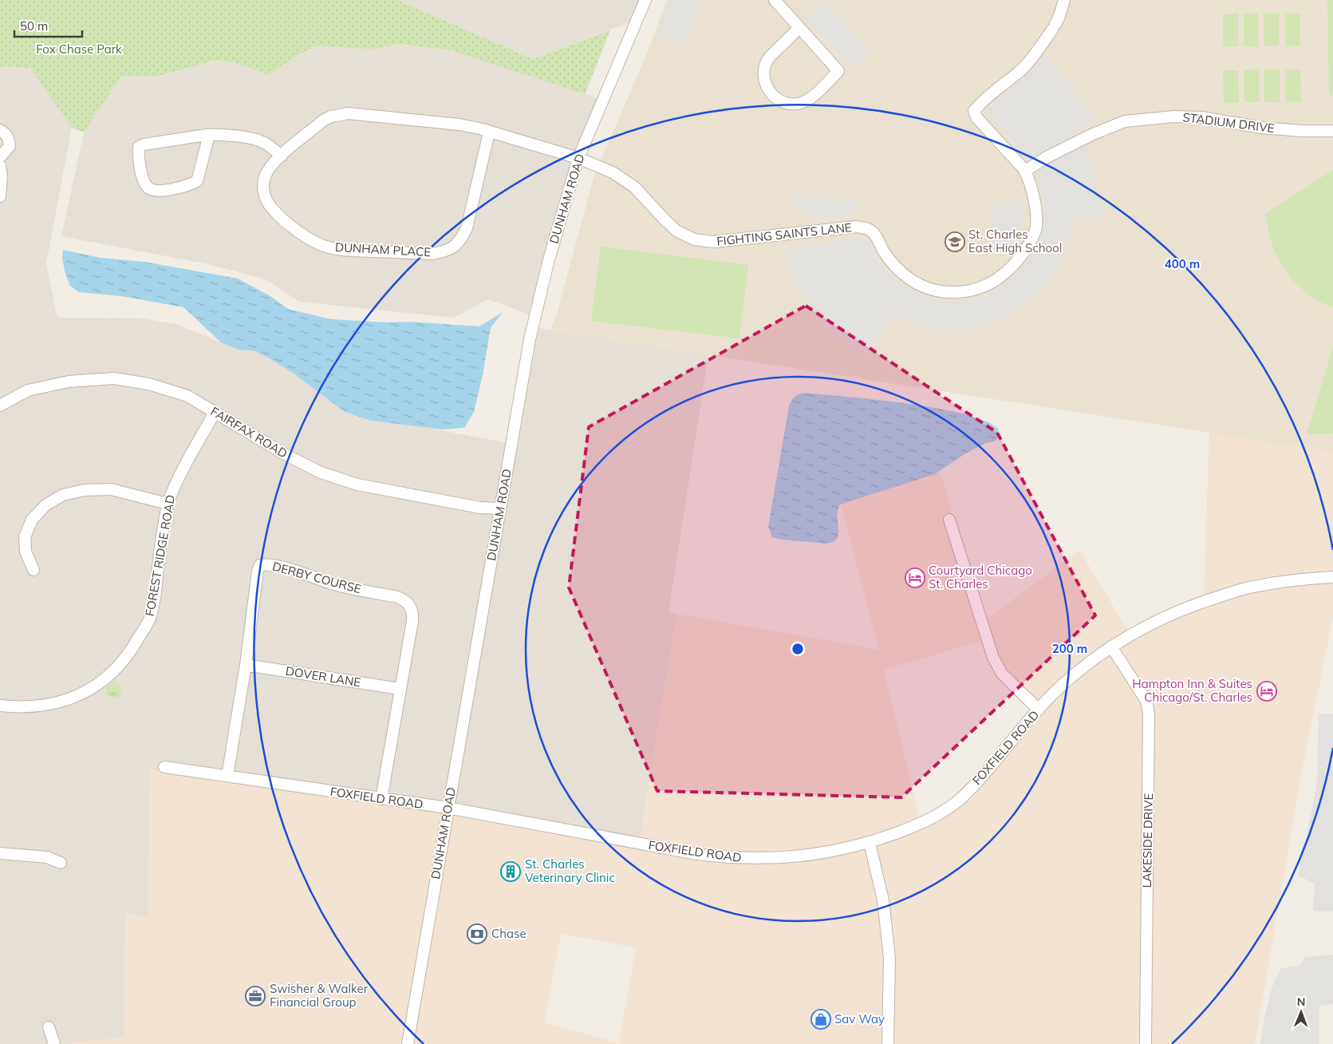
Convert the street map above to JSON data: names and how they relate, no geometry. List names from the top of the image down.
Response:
{
  "streets": {
    "street": [
      "STADIUM DRIVE",
      "DUNHAM ROAD",
      "FIGHTING SAINTS LANE",
      "DUNHAM PLACE",
      "FAIRFAX ROAD",
      "FOREST RIDGE ROAD",
      "DERBY COURSE",
      "DOVER LANE",
      "FOXFIELD ROAD",
      "LAKESIDE DRIVE"
    ]
  },
  "crossings": [
    ["STADIUM DRIVE", "FIGHTING SAINTS LANE"],
    ["DUNHAM ROAD", "FIGHTING SAINTS LANE"],
    ["DUNHAM ROAD", "DUNHAM PLACE"],
    ["DUNHAM ROAD", "FAIRFAX ROAD"],
    ["DUNHAM ROAD", "FOXFIELD ROAD"],
    ["FIGHTING SAINTS LANE", "DUNHAM PLACE"],
    ["FAIRFAX ROAD", "FOREST RIDGE ROAD"],
    ["DERBY COURSE", "DOVER LANE"],
    ["DERBY COURSE", "FOXFIELD ROAD"],
    ["FOXFIELD ROAD", "LAKESIDE DRIVE"]
  ],
  "parks": ["Fox Chase Park"],
  "places": {
    "school or university": ["St. Charles East High School"],
    "hotel": ["Courtyard Chicago St. Charles", "Hampton Inn & Suites Chicago/St. Charles"],
    "building": ["St. Charles Veterinary Clinic"],
    "bank": ["Chase"],
    "office": ["Swisher & Walker Financial Group"],
    "shop": ["Sav Way"]
  },
  "scale_bar": "50 m",
  "north": "top",
  "rings": ["400 m", "200 m"]
}
